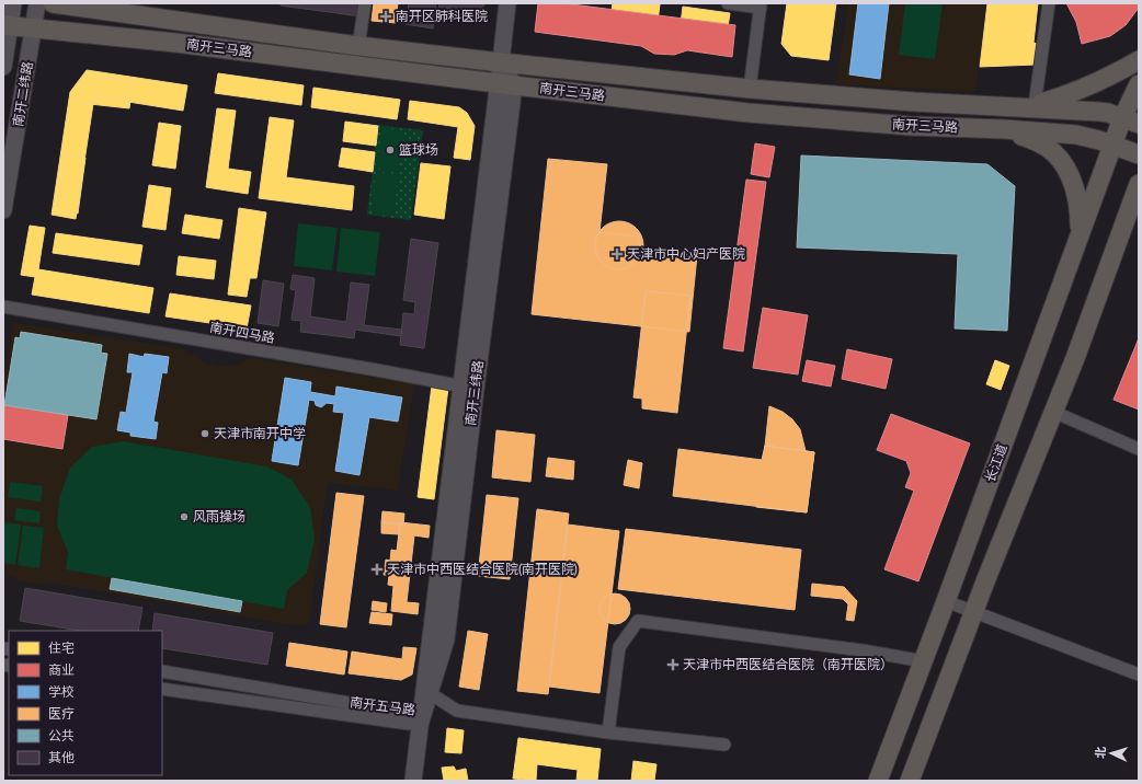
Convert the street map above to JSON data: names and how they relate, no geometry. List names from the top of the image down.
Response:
{
  "streets": {
    "main road": ["南开三马路", "长江道"],
    "street": [
      "南开二纬路",
      "南开四马路",
      "南开三纬路",
      "南开五马路"
    ]
  },
  "crossings": [
    ["南开三马路", "南开二纬路"],
    ["南开三马路", "南开三纬路"],
    ["南开三马路", "长江道"],
    ["南开四马路", "南开三纬路"],
    ["南开三纬路", "南开五马路"]
  ],
  "places": {
    "health": [
      "南开区肺科医院",
      "天津市中心妇产医院",
      "天津市中西医结合医院(南开医院)",
      "天津市中西医结合医院（南开医院）"
    ],
    "other": ["篮球场", "天津市南开中学", "风雨操场"]
  },
  "legend": [
    "住宅",
    "商业",
    "学校",
    "医疗",
    "公共",
    "其他"
  ],
  "north": "left"
}
